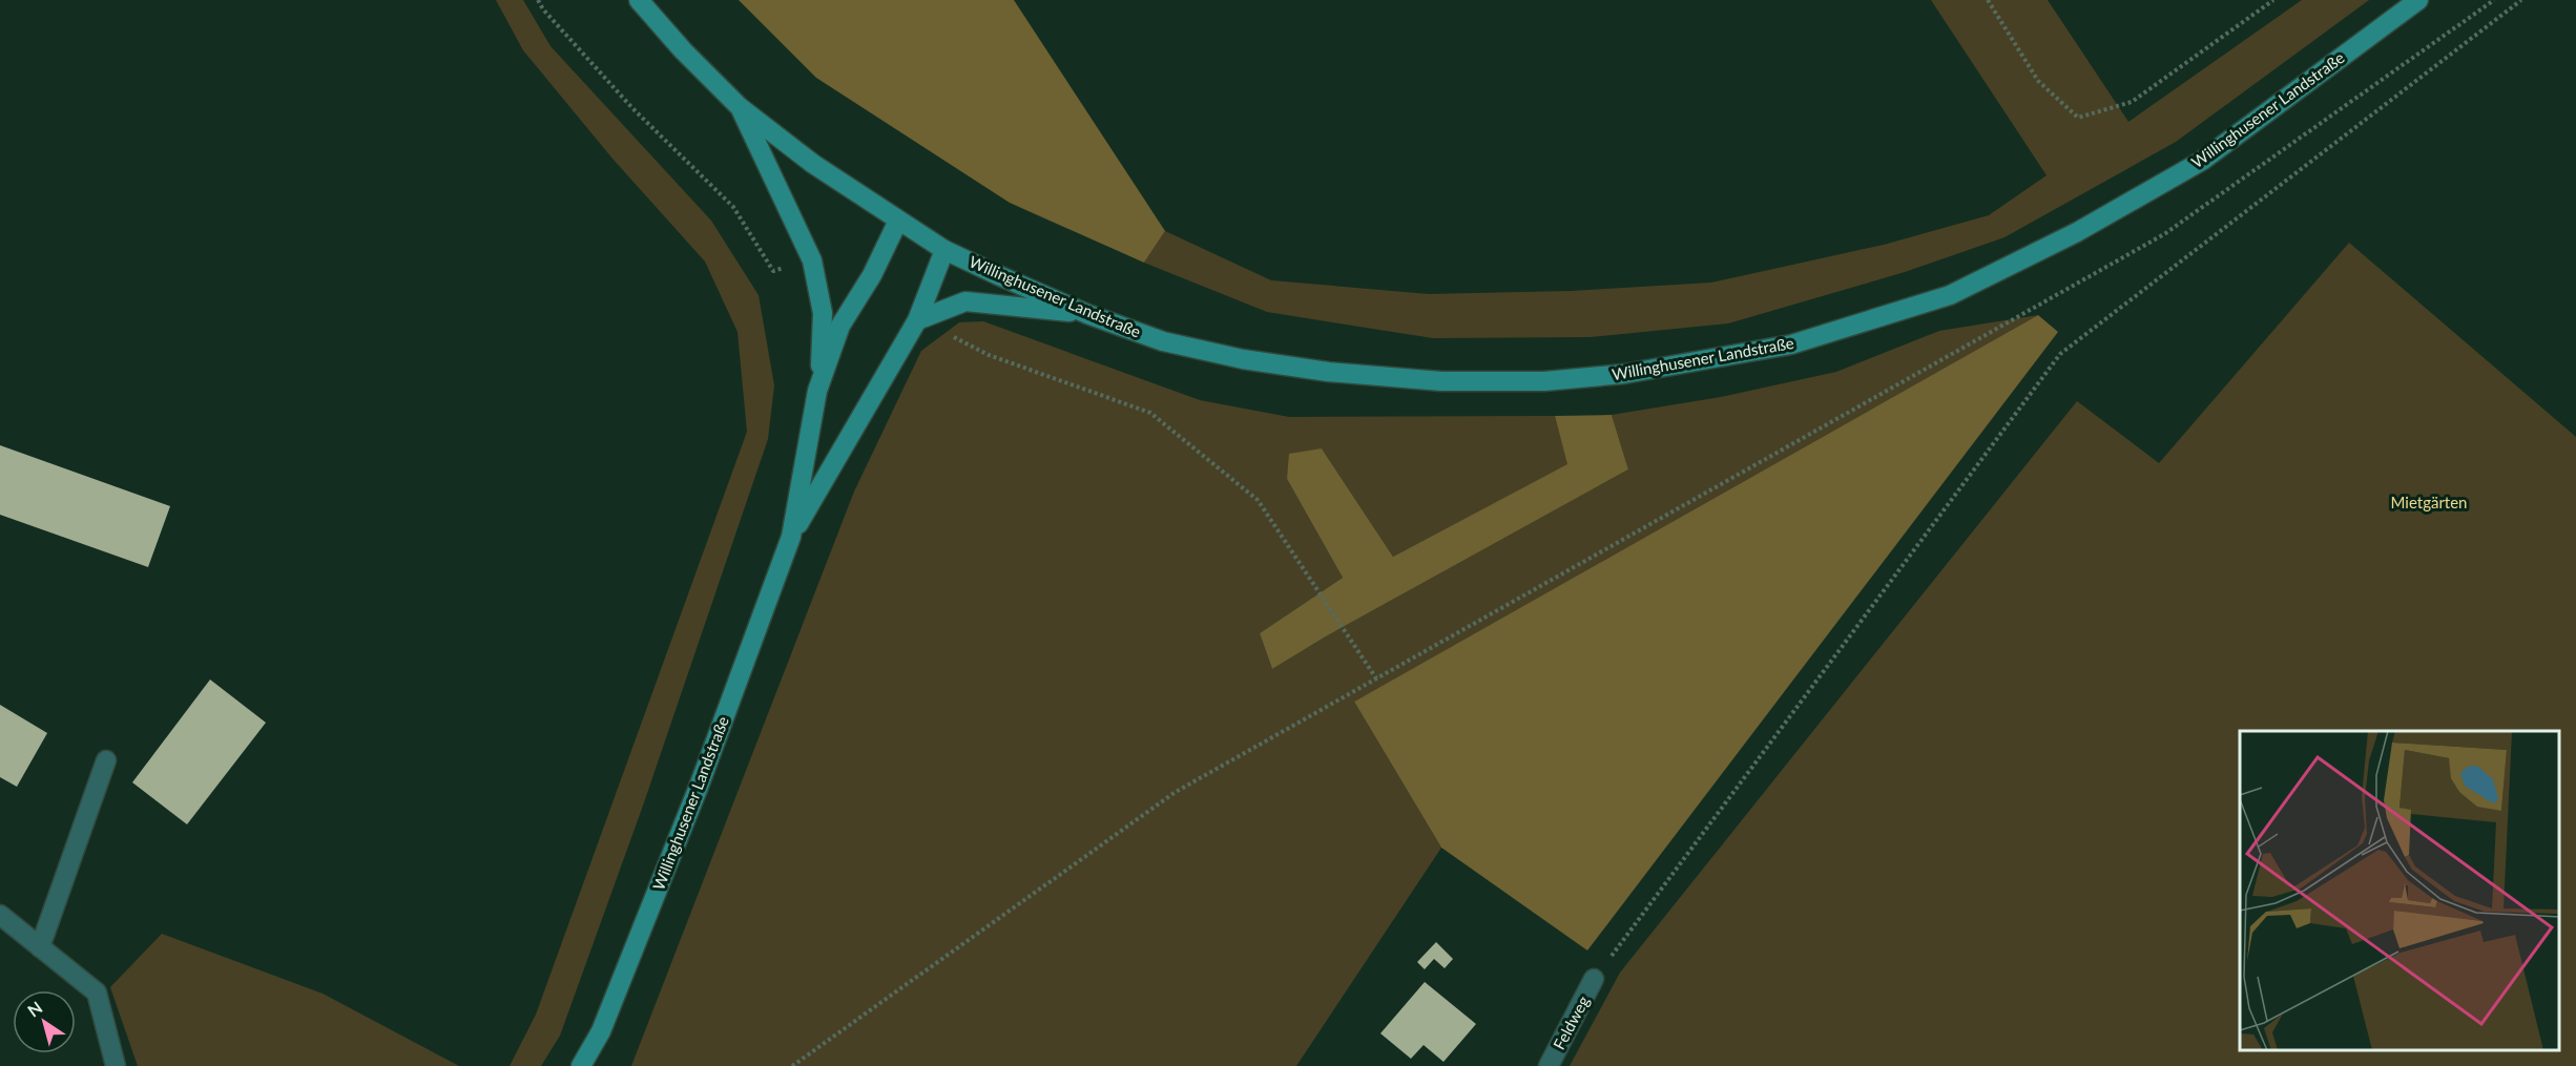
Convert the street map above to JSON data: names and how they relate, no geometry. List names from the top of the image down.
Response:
{
  "streets": {
    "main road": ["Willinghusener Landstraße"],
    "street": ["Feldweg"]
  },
  "parks": ["Mietgärten"],
  "north": "top left"
}
